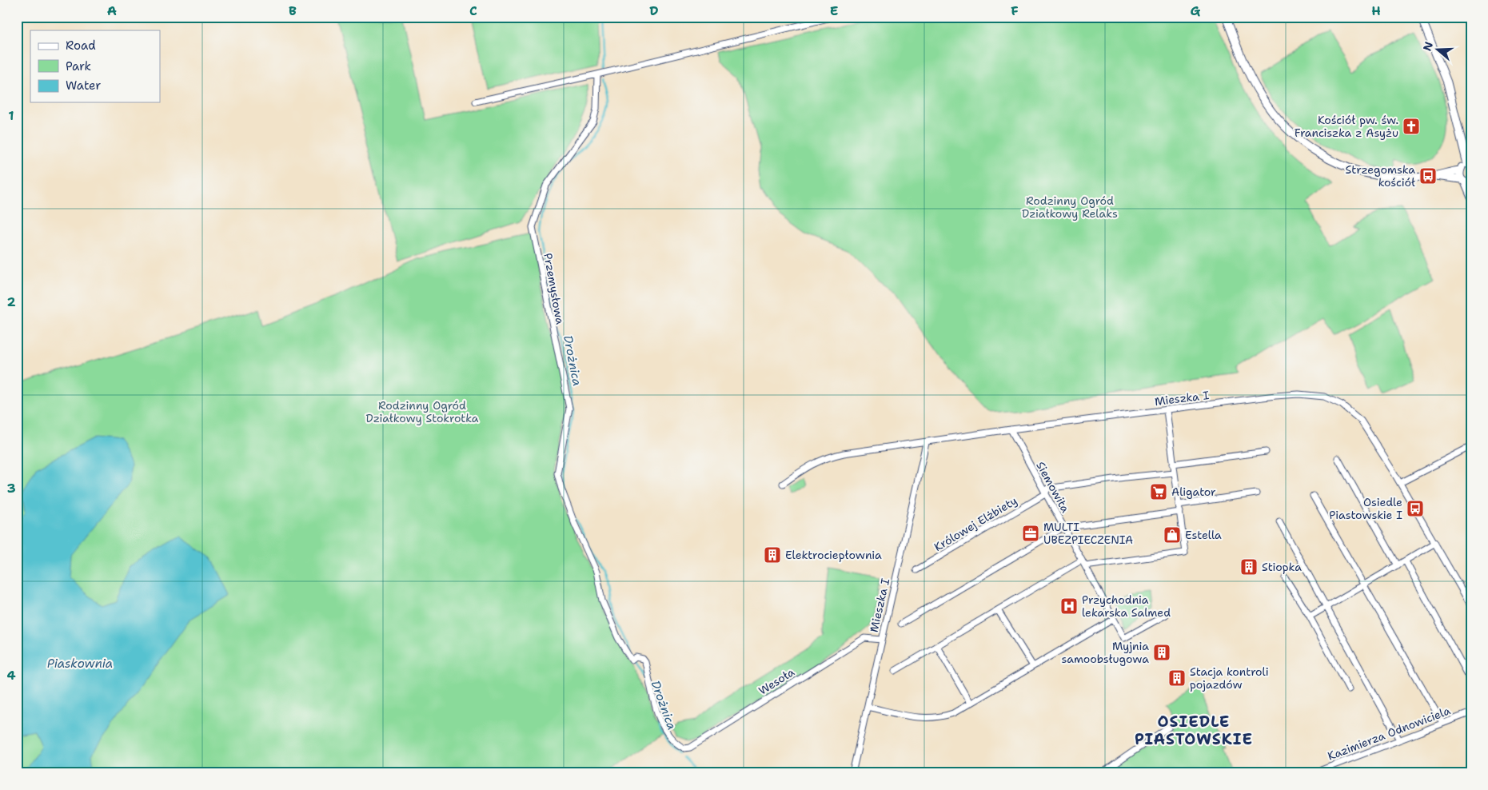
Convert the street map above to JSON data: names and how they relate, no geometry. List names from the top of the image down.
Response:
{
  "streets": {
    "street": [
      "Przemysłowa",
      "Mieszka I",
      "Siemowita",
      "Królowej Elżbiety",
      "Wesoła",
      "Kazimierza Odnowiciela"
    ]
  },
  "crossings": [
    ["Przemysłowa", "Wesoła"],
    ["Mieszka I", "Siemowita"],
    ["Mieszka I", "Wesoła"],
    ["Siemowita", "Królowej Elżbiety"]
  ],
  "districts": ["OSIEDLE PIASTOWSKIE"],
  "water": ["Drożnica", "Piaskownia"],
  "parks": ["Rodzinny Ogród Działkowy Relaks", "Rodzinny Ogród Działkowy Stokrotka"],
  "places": {
    "church": ["Kościół pw. św. Franciszka z Asyżu"],
    "bus stop": ["Strzegomska kościół", "Osiedle Piastowskie I"],
    "supermarket": ["Aligator"],
    "office": ["MULTI UBEZPIECZENIA"],
    "shop": ["Estella"],
    "building": [
      "Elektrociepłownia",
      "Stiopka",
      "Myjnia samoobsługowa",
      "Stacja kontroli pojazdów"
    ],
    "hospital": ["Przychodnia lekarska Salmed"]
  },
  "legend": ["Road", "Park", "Water"],
  "north": "left",
  "grid": {
    "columns": [
      "A",
      "B",
      "C",
      "D",
      "E",
      "F",
      "G",
      "H"
    ],
    "rows": [
      "1",
      "2",
      "3",
      "4"
    ]
  }
}
